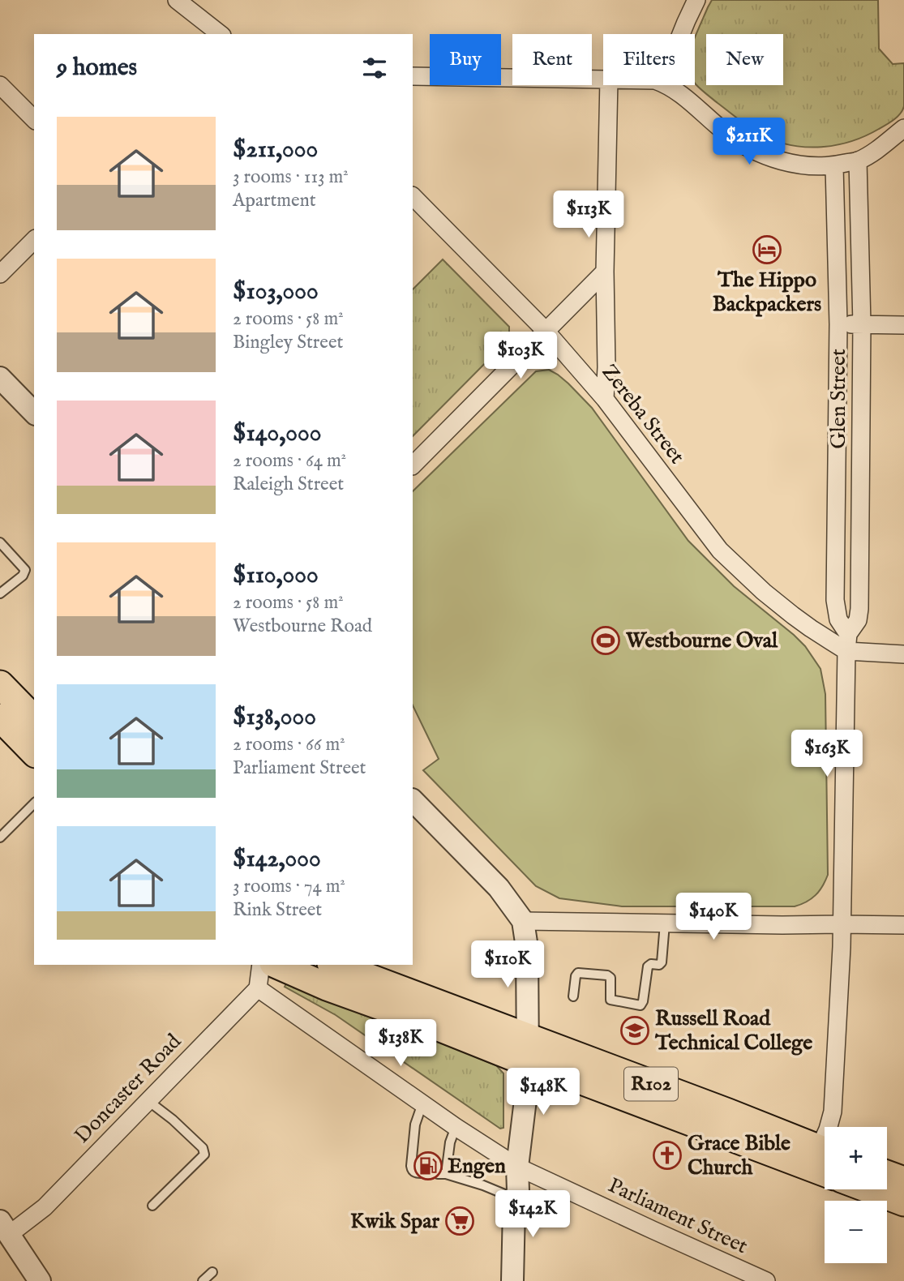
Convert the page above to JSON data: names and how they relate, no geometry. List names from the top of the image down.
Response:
{
  "streets": {
    "main road": ["R102"],
    "street": [
      "Glen Street",
      "Zereba Street",
      "Doncaster Road",
      "Parliament Street"
    ]
  },
  "crossings": [
    ["Glen Street", "Zereba Street"],
    ["Doncaster Road", "Parliament Street"]
  ],
  "places": {
    "hotel": ["The Hippo Backpackers"],
    "sports": ["Westbourne Oval"],
    "school or university": ["Russell Road Technical College"],
    "church": ["Grace Bible Church"],
    "fuel station": ["Engen"],
    "supermarket": ["Kwik Spar"]
  },
  "page": {
    "chip": [
      "Buy",
      "Rent",
      "Filters",
      "New"
    ],
    "heading": "9 homes",
    "list": [
      {
        "name": "$211,000",
        "note": "3 rooms · 113 m² · Apartment"
      },
      {
        "name": "$103,000",
        "note": "2 rooms · 58 m² · Bingley Street"
      },
      {
        "name": "$140,000",
        "note": "2 rooms · 64 m² · Raleigh Street"
      },
      {
        "name": "$110,000",
        "note": "2 rooms · 58 m² · Westbourne Road"
      },
      {
        "name": "$138,000",
        "note": "2 rooms · 66 m² · Parliament Street"
      },
      {
        "name": "$142,000",
        "note": "3 rooms · 74 m² · Rink Street"
      }
    ],
    "price": [
      "$211K",
      "$113K",
      "$103K",
      "$163K",
      "$140K",
      "$110K",
      "$138K",
      "$148K",
      "$142K"
    ],
    "map_buttons": ["+", "−"]
  }
}
